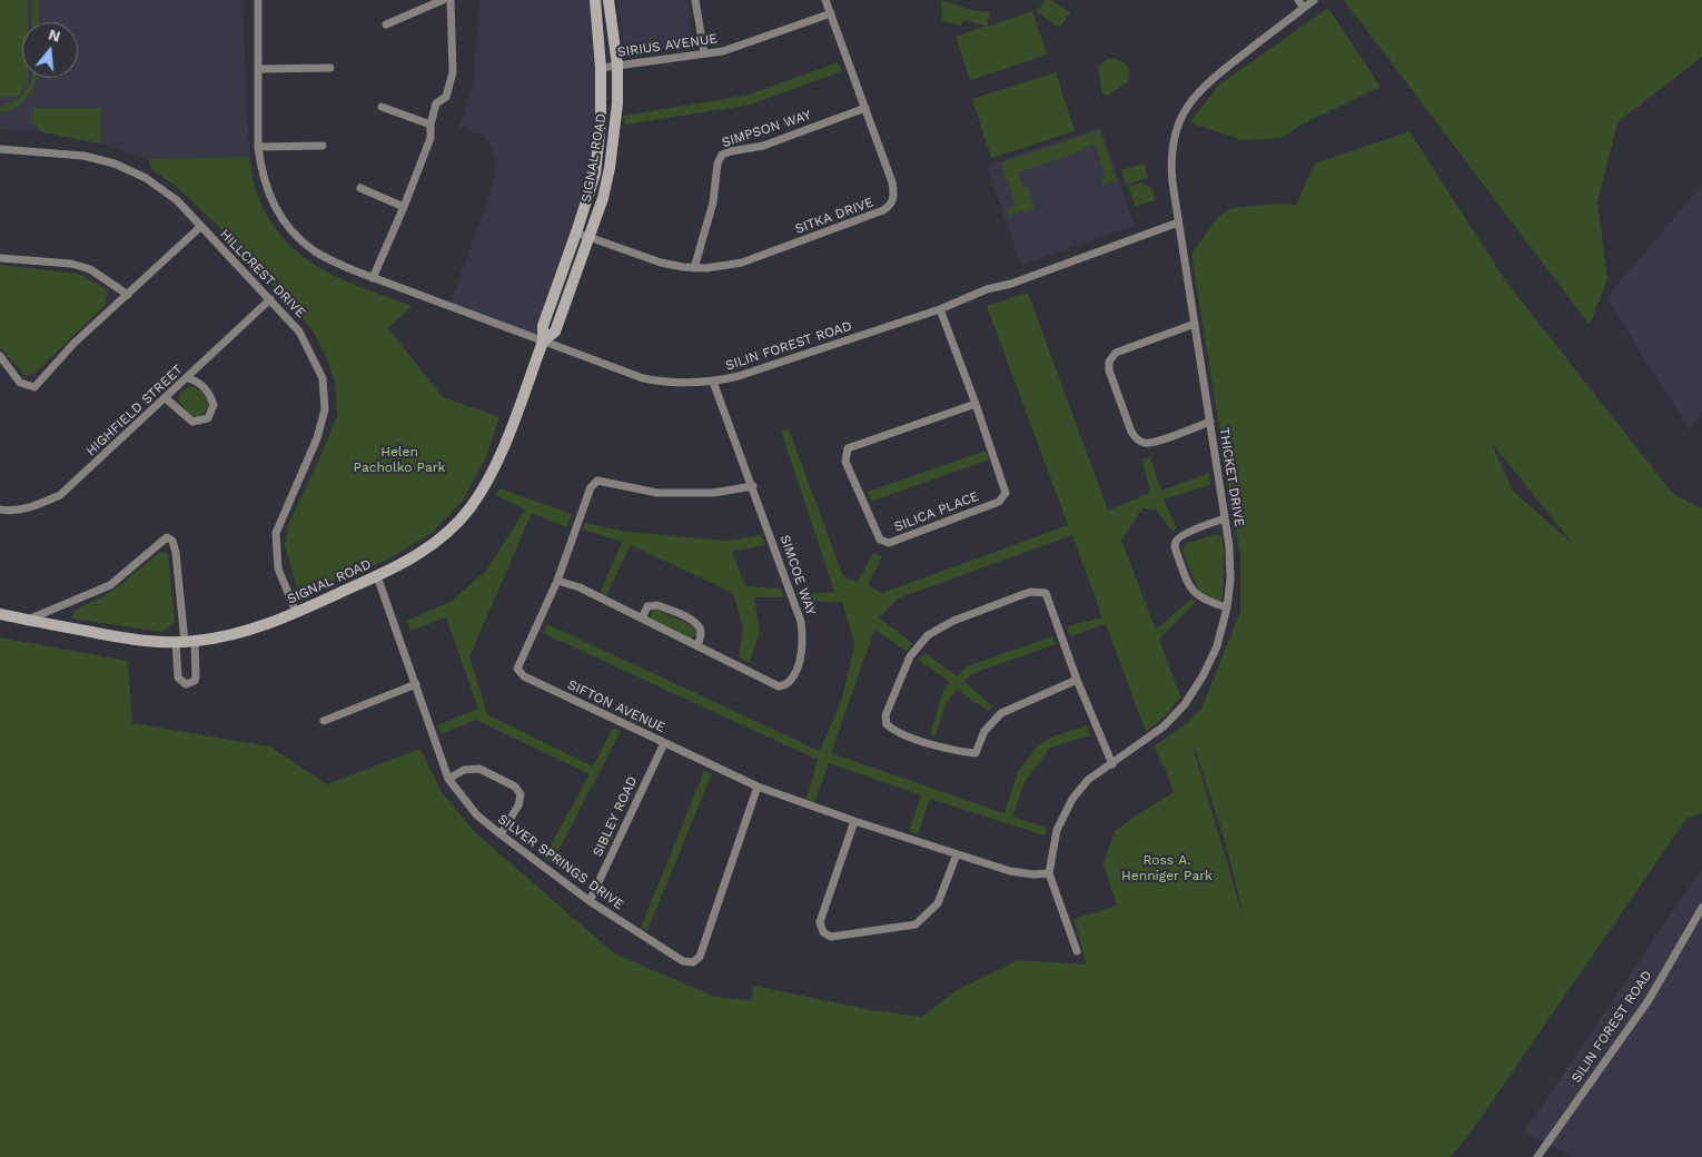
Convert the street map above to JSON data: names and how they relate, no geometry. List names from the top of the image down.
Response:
{
  "streets": {
    "street": [
      "SIRIUS AVENUE",
      "SIMPSON WAY",
      "SIGNAL ROAD",
      "SITKA DRIVE",
      "HILLCREST DRIVE",
      "SILIN FOREST ROAD",
      "HIGHFIELD STREET",
      "THICKET DRIVE",
      "SILICA PLACE",
      "SIMCOE WAY",
      "SIFTON AVENUE",
      "SIBLEY ROAD",
      "SILVER SPRINGS DRIVE"
    ]
  },
  "crossings": [
    ["SIRIUS AVENUE", "SIGNAL ROAD"],
    ["SIRIUS AVENUE", "SITKA DRIVE"],
    ["SIMPSON WAY", "SITKA DRIVE"],
    ["SIGNAL ROAD", "SITKA DRIVE"],
    ["SIGNAL ROAD", "HILLCREST DRIVE"],
    ["SIGNAL ROAD", "SILIN FOREST ROAD"],
    ["SIGNAL ROAD", "SILVER SPRINGS DRIVE"],
    ["HILLCREST DRIVE", "HIGHFIELD STREET"],
    ["SILIN FOREST ROAD", "THICKET DRIVE"],
    ["SILIN FOREST ROAD", "SILICA PLACE"],
    ["SILIN FOREST ROAD", "SIMCOE WAY"],
    ["THICKET DRIVE", "SIFTON AVENUE"],
    ["SIMCOE WAY", "SIFTON AVENUE"],
    ["SIFTON AVENUE", "SIBLEY ROAD"],
    ["SIFTON AVENUE", "SILVER SPRINGS DRIVE"],
    ["SIBLEY ROAD", "SILVER SPRINGS DRIVE"]
  ],
  "parks": ["Helen Pacholko Park", "Ross A. Henniger Park"],
  "north": "top"
}
